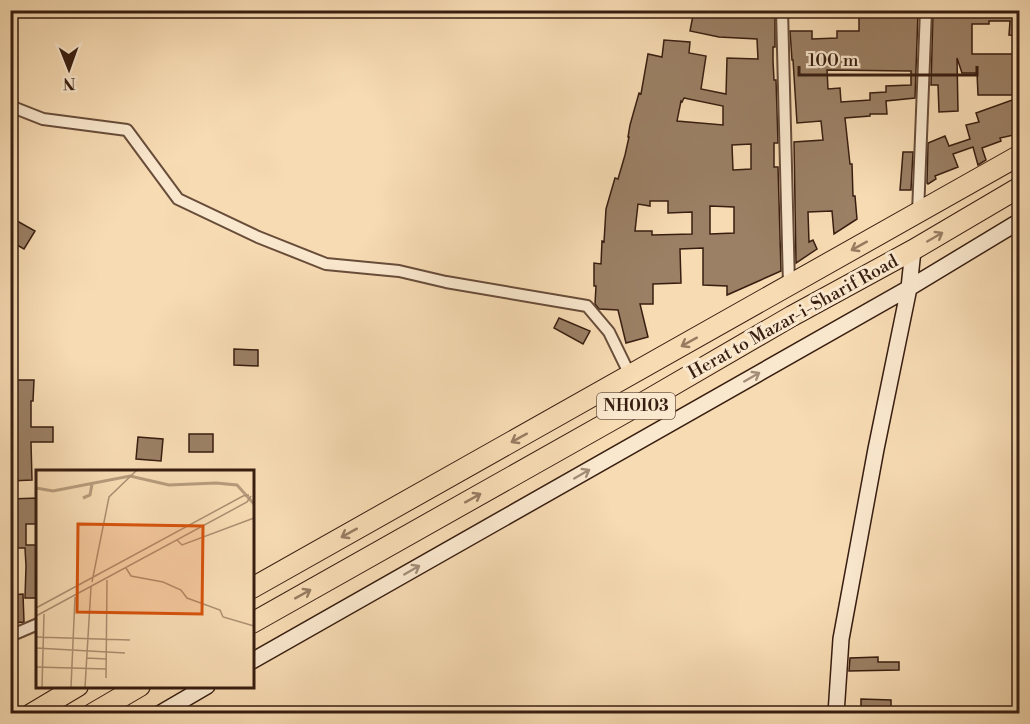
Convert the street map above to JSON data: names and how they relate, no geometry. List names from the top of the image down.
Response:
{
  "streets": {
    "highway": ["Herat to Mazar-i-Sharif Road", "NH0103"]
  },
  "scale_bar": "100 m",
  "north": "bottom"
}
